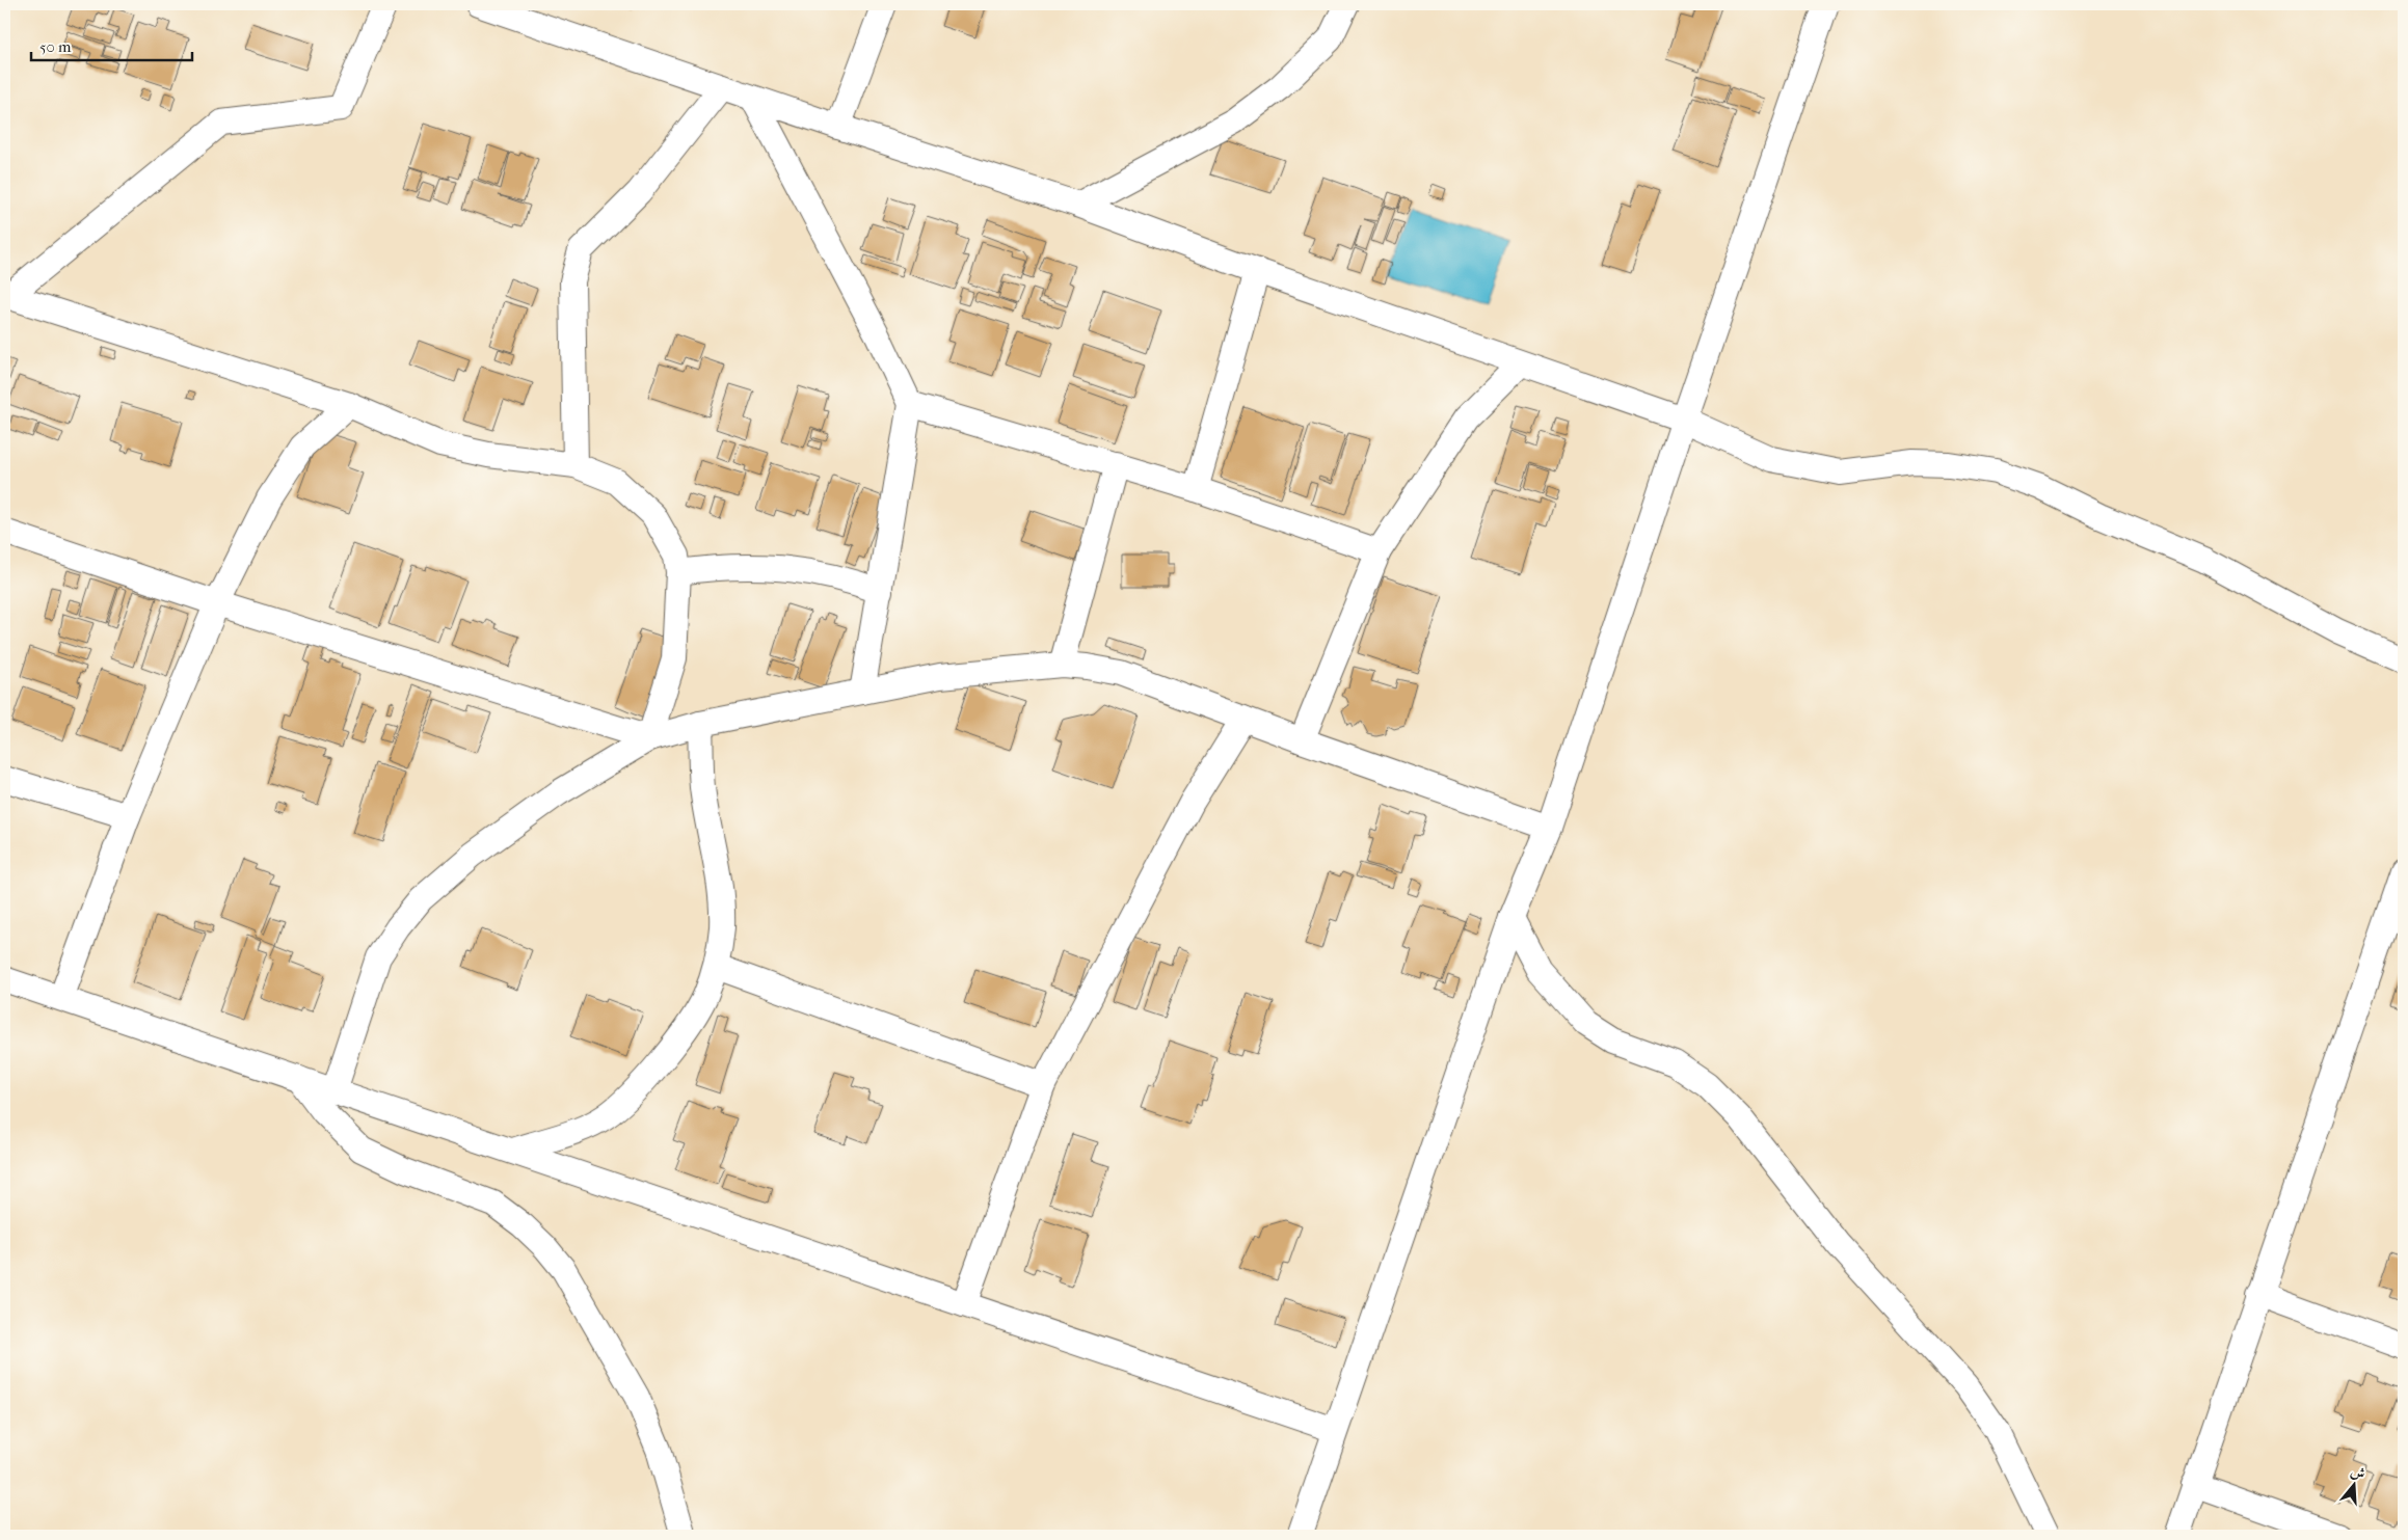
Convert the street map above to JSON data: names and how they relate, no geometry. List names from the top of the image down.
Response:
{
  "scale_bar": "50 m",
  "north": "top"
}
